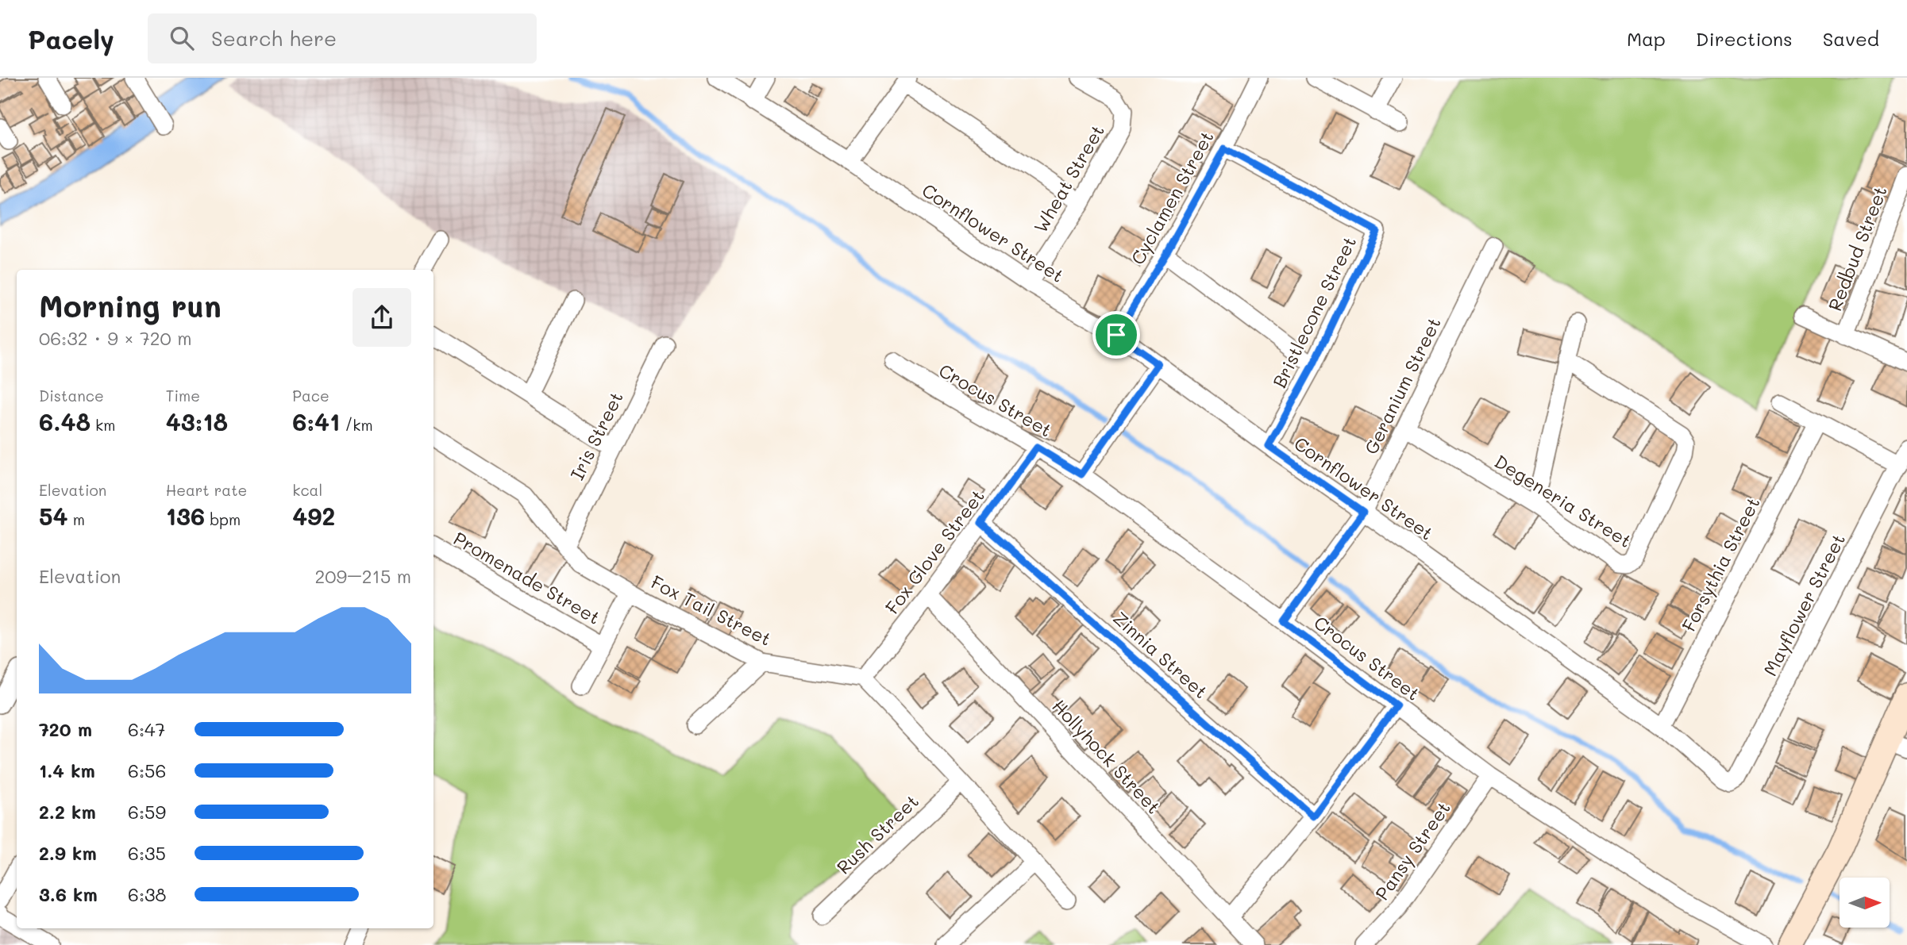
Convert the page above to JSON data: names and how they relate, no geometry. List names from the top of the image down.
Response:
{
  "streets": {
    "street": [
      "Wheat Street",
      "Cyclamen Street",
      "Cornflower Street",
      "Redbud Street",
      "Bristlecone Street",
      "Geranium Street",
      "Crocus Street",
      "Iris Street",
      "Degeneria Street",
      "Fox Glove Street",
      "Forsythia Street",
      "Promenade Street",
      "Mayflower Street",
      "Fox Tail Street",
      "Zinnia Street",
      "Hollyhock Street",
      "Rush Street",
      "Pansy Street"
    ]
  },
  "crossings": [
    ["Wheat Street", "Cornflower Street"],
    ["Cyclamen Street", "Cornflower Street"],
    ["Cyclamen Street", "Bristlecone Street"],
    ["Cornflower Street", "Bristlecone Street"],
    ["Cornflower Street", "Geranium Street"],
    ["Cornflower Street", "Forsythia Street"],
    ["Cornflower Street", "Mayflower Street"],
    ["Geranium Street", "Crocus Street"],
    ["Geranium Street", "Degeneria Street"],
    ["Crocus Street", "Fox Glove Street"],
    ["Crocus Street", "Pansy Street"],
    ["Iris Street", "Fox Tail Street"],
    ["Fox Glove Street", "Fox Tail Street"],
    ["Fox Glove Street", "Zinnia Street"],
    ["Fox Glove Street", "Hollyhock Street"]
  ],
  "north": "right",
  "page": {
    "header": "Pacely",
    "search": "Search here",
    "nav": ["Map", "Directions", "Saved"],
    "heading": ["Morning run", "06:32 · 9 × 720 m"],
    "stats": [
      ["Distance", "6.48 km"],
      ["Time", "43:18"],
      ["Pace", "6:41 /km"],
      ["Elevation", "54 m"],
      ["Heart rate", "136 bpm"],
      ["kcal", "492"]
    ],
    "chart": ["Elevation", "209–215 m"],
    "list": [
      {
        "name": "720 m",
        "note": "6:47"
      },
      {
        "name": "1.4 km",
        "note": "6:56"
      },
      {
        "name": "2.2 km",
        "note": "6:59"
      },
      {
        "name": "2.9 km",
        "note": "6:35"
      },
      {
        "name": "3.6 km",
        "note": "6:38"
      }
    ]
  }
}
